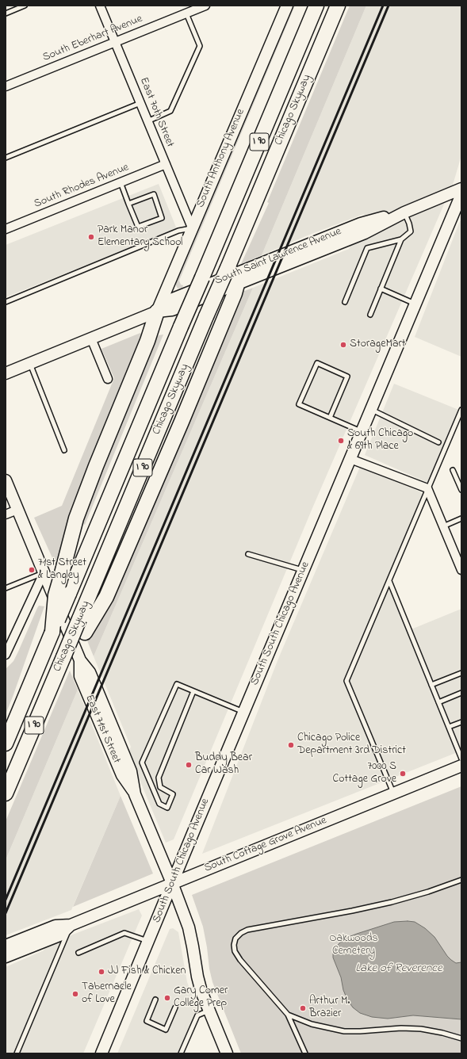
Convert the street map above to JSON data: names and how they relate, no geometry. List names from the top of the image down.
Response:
{
  "streets": {
    "highway": ["Chicago Skyway", "I 90"],
    "main road": [
      "South Anthony Avenue",
      "South Saint Lawrence Avenue",
      "South South Chicago Avenue",
      "East 71st Street",
      "South Cottage Grove Avenue"
    ],
    "street": ["South Eberhart Avenue", "East 70th Street", "South Rhodes Avenue"]
  },
  "crossings": [
    ["South Eberhart Avenue", "East 70th Street"],
    ["Chicago Skyway", "South Saint Lawrence Avenue"],
    ["East 70th Street", "South Anthony Avenue"],
    ["East 70th Street", "South Rhodes Avenue"],
    ["South Anthony Avenue", "South Saint Lawrence Avenue"],
    ["South South Chicago Avenue", "East 71st Street"],
    ["South South Chicago Avenue", "South Cottage Grove Avenue"],
    ["East 71st Street", "South Cottage Grove Avenue"]
  ],
  "water": ["Lake of Reverence"],
  "parks": ["Oakwoods Cemetery"],
  "places": [
    "Park Manor Elementary School",
    "StorageMart",
    "South Chicago & 69th Place",
    "71st Street & Langley",
    "Chicago Police Department 3rd District",
    "Buddy Bear Car Wash",
    "7000 S Cottage Grove",
    "JJ Fish & Chicken",
    "Tabernacle of Love",
    "Gary Comer College Prep",
    "Arthur M. Brazier"
  ]
}
